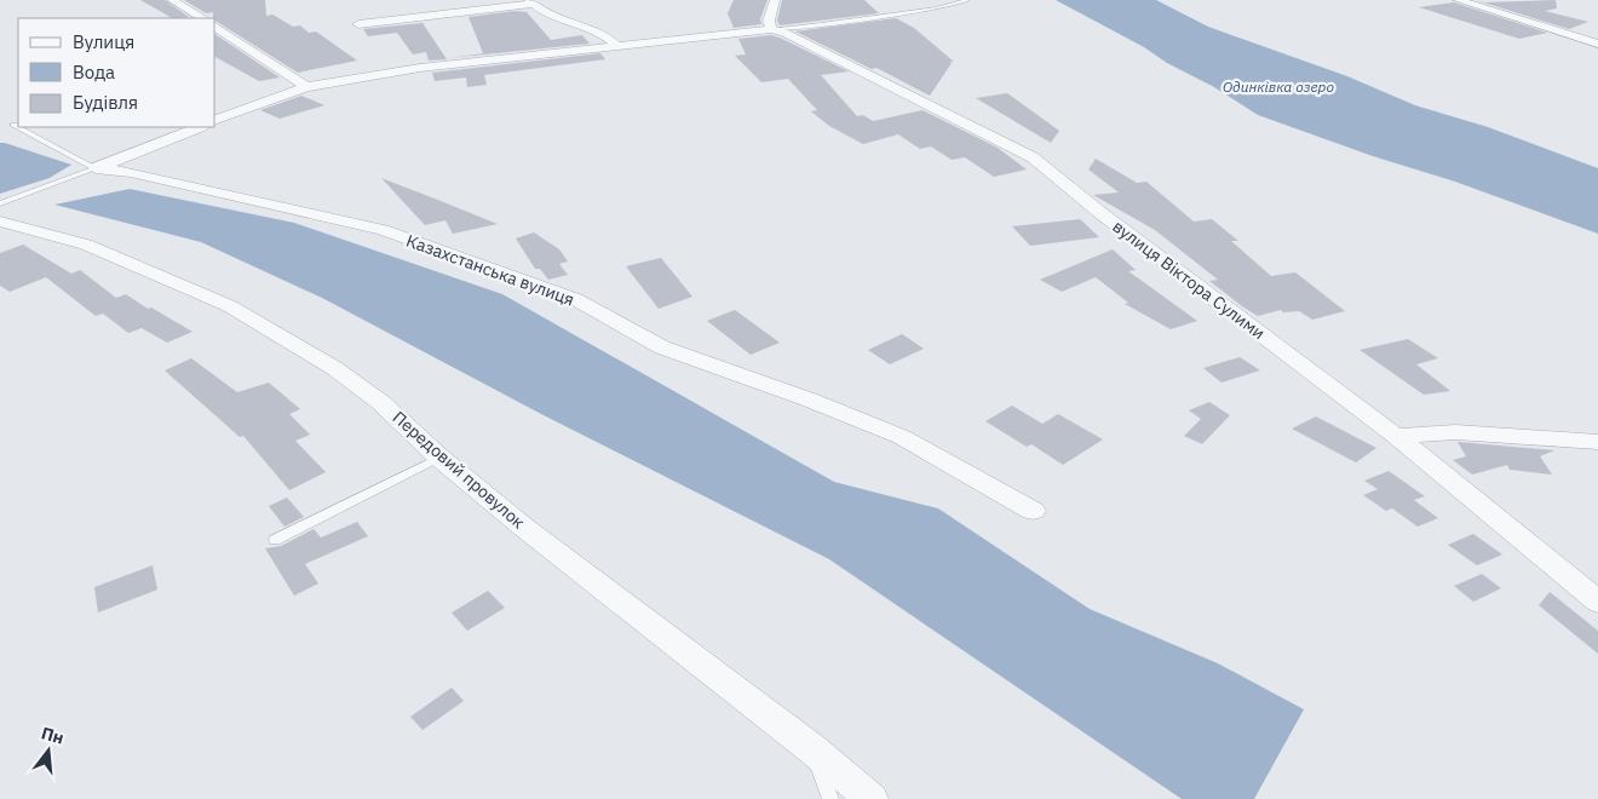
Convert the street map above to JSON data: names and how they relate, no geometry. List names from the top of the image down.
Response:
{
  "streets": {
    "street": ["Казахстанська вулиця", "вулиця Віктора Сулими", "Передовий провулок"]
  },
  "water": ["Одинківка озеро"],
  "legend": ["Вулиця", "Вода", "Будівля"],
  "north": "top"
}
